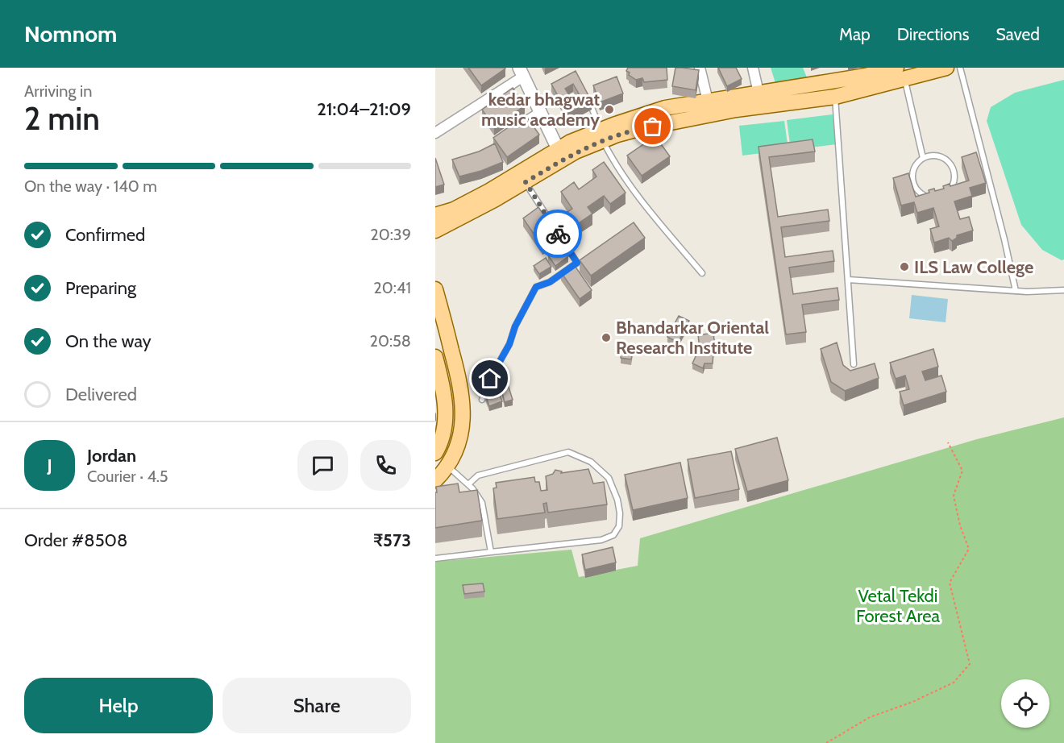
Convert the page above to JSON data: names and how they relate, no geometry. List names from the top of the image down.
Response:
{
  "parks": ["Vetal Tekdi Forest Area"],
  "places": ["kedar bhagwat music academy", "ILS Law College", "Bhandarkar Oriental Research Institute"],
  "page": {
    "header": "Nomnom",
    "nav": ["Map", "Directions", "Saved"],
    "heading": ["2 min", "Arriving in", "21:04–21:09"],
    "panel": [
      "Jordan",
      "Courier · 4.5",
      "Order #8508",
      "₹573"
    ],
    "bar": "On the way · 140 m",
    "list": [
      ["Confirmed", "20:39"],
      ["Preparing", "20:41"],
      ["On the way", "20:58"],
      "Delivered"
    ],
    "round": "J",
    "buttons": ["Help", "Share"]
  }
}
